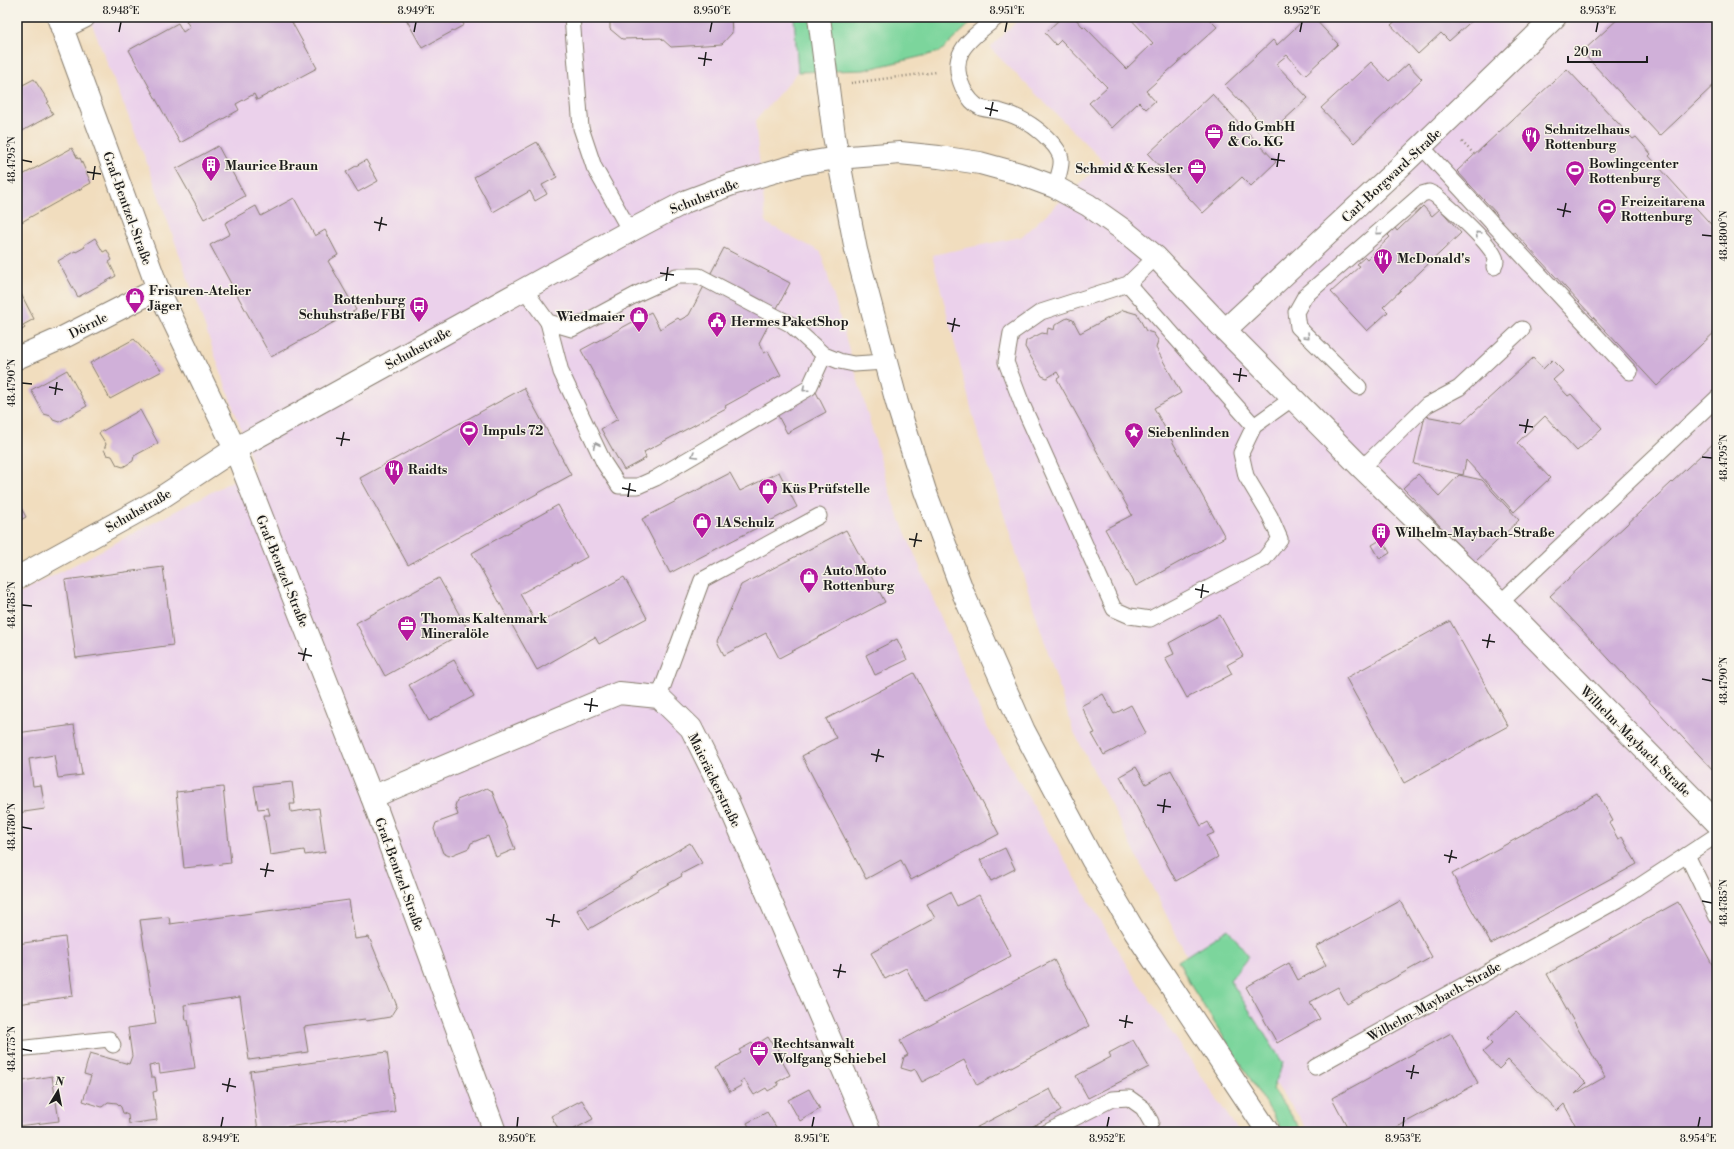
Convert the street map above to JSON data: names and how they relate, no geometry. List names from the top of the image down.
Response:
{
  "streets": {
    "street": [
      "Carl-Borgward-Straße",
      "Schuhstraße",
      "Graf-Bentzel-Straße",
      "Dörnle",
      "Wilhelm-Maybach-Straße",
      "Maieräckerstraße"
    ]
  },
  "crossings": [
    ["Carl-Borgward-Straße", "Wilhelm-Maybach-Straße"],
    ["Schuhstraße", "Graf-Bentzel-Straße"],
    ["Schuhstraße", "Wilhelm-Maybach-Straße"],
    ["Graf-Bentzel-Straße", "Dörnle"]
  ],
  "places": {
    "office": [
      "fido GmbH & Co. KG",
      "Schmid & Kessler",
      "Thomas Kaltenmark Mineralöle",
      "Rechtsanwalt Wolfgang Schiebel"
    ],
    "restaurant": ["Schnitzelhaus Rottenburg", "McDonald's", "Raidts"],
    "building": ["Maurice Braun", "Wilhelm-Maybach-Straße"],
    "sports": ["Bowlingcenter Rottenburg", "Freizeitarena Rottenburg", "Impuls 72"],
    "shop": [
      "Frisuren-Atelier Jäger",
      "Wiedmaier",
      "Küs Prüfstelle",
      "1A Schulz",
      "Auto Moto Rottenburg"
    ],
    "bus stop": ["Rottenburg Schuhstraße/ FBI"],
    "public building": ["Hermes PaketShop"],
    "place": ["Siebenlinden"]
  },
  "scale_bar": "20 m",
  "north": "top",
  "coordinates": [
    "8.948°E",
    "8.949°E",
    "8.950°E",
    "8.951°E",
    "8.952°E",
    "8.953°E",
    "48.4795°N",
    "48.4800°N",
    "48.4790°N",
    "48.4785°N",
    "48.4780°N",
    "48.4775°N",
    "8.954°E"
  ]
}
